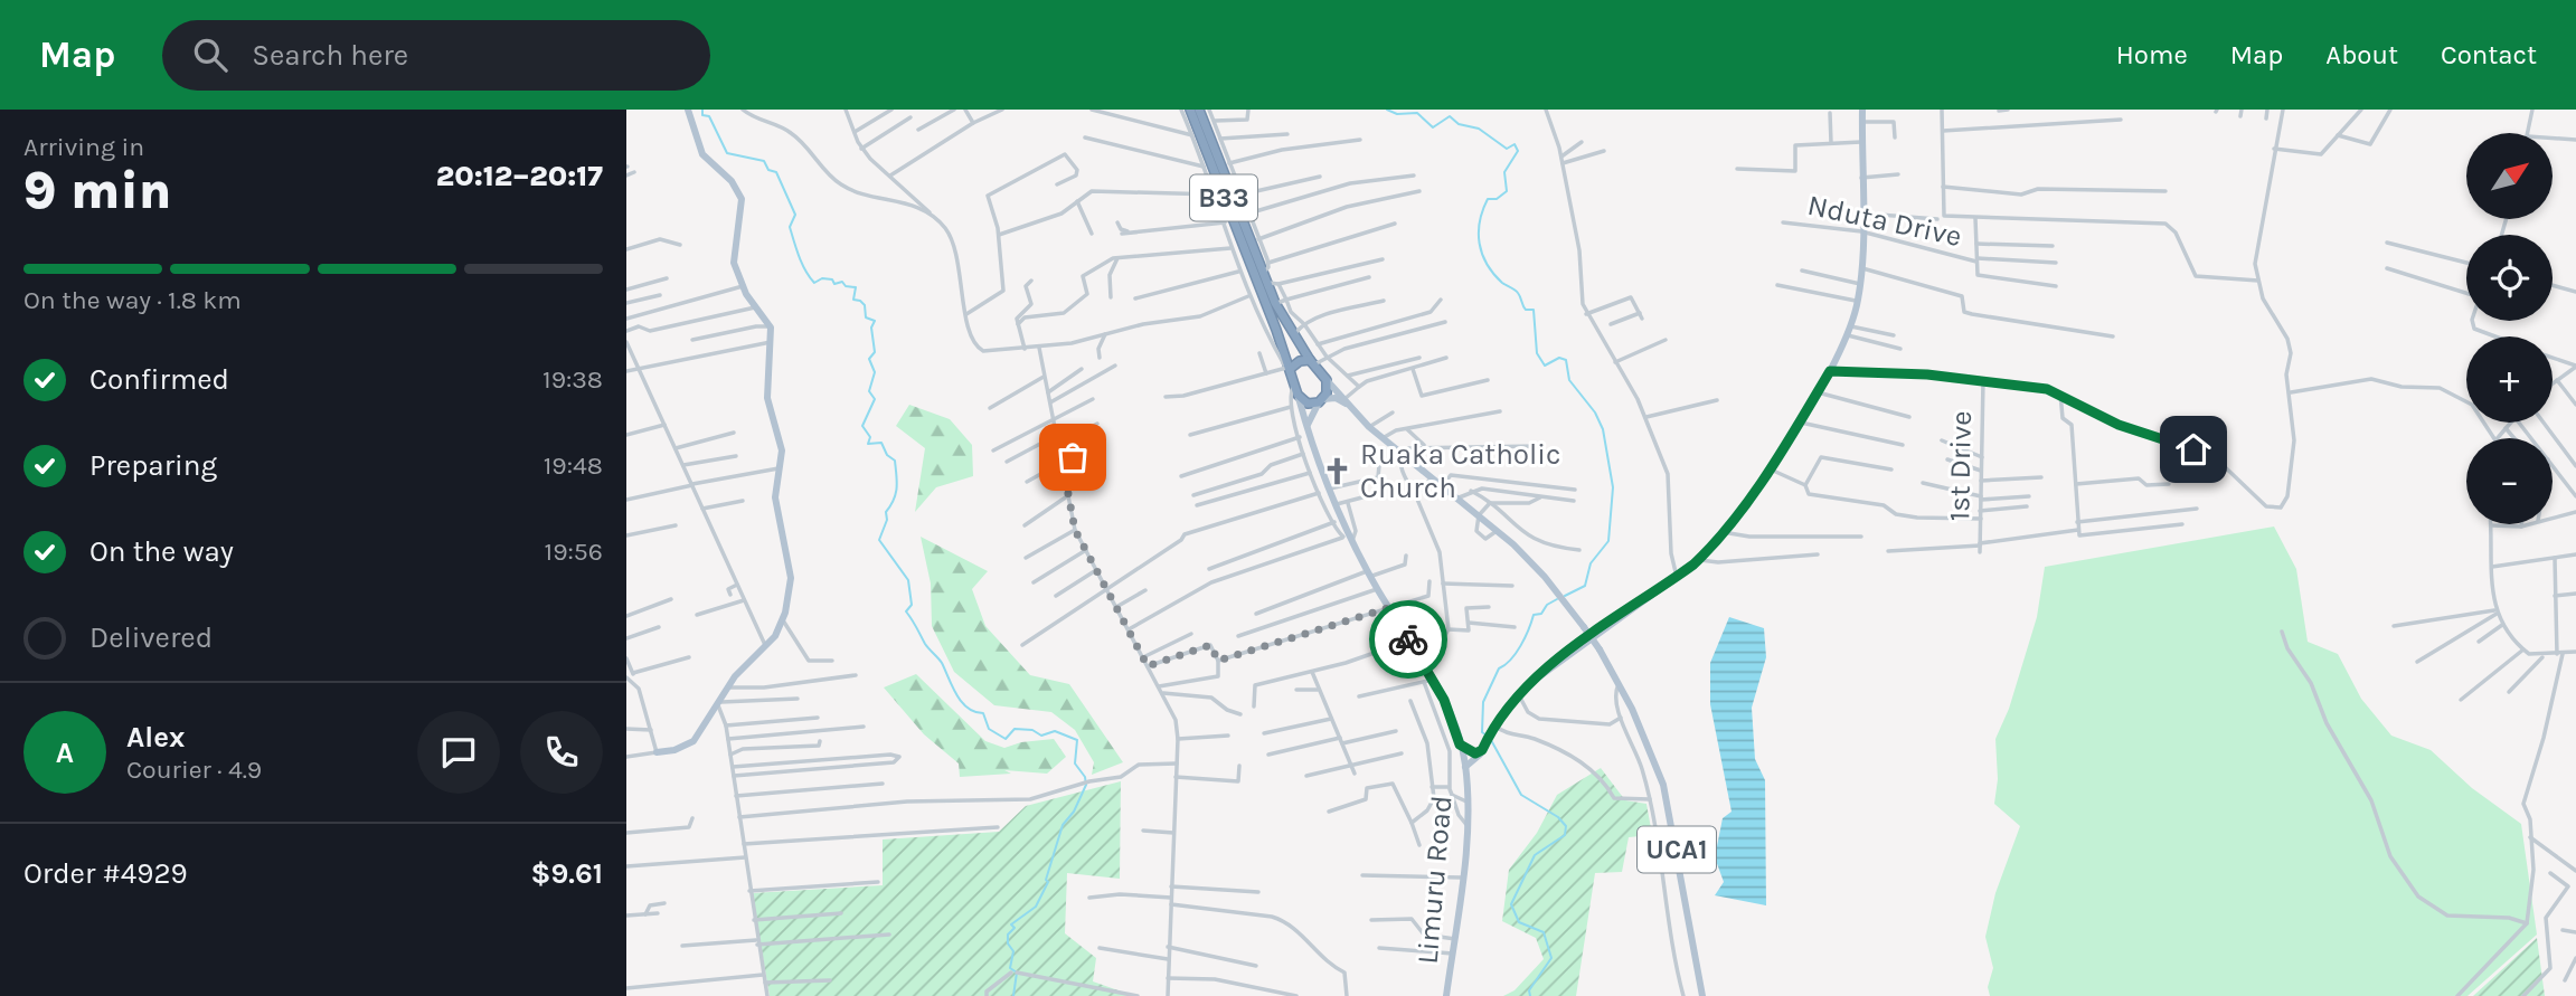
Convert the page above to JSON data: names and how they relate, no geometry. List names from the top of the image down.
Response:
{
  "streets": {
    "highway": ["B33"],
    "main road": ["UCA1", "Limuru Road"],
    "street": ["Nduta Drive", "1st Drive"]
  },
  "crossings": [
    ["B33", "Limuru Road"],
    ["Nduta Drive", "Limuru Road"]
  ],
  "places": {
    "church": ["Ruaka Catholic Church"]
  },
  "north": "top right",
  "page": {
    "header": "Map",
    "search": "Search here",
    "nav": [
      "Home",
      "Map",
      "About",
      "Contact"
    ],
    "heading": ["9 min", "Arriving in", "20:12–20:17"],
    "panel": [
      "Alex",
      "Courier · 4.9",
      "Order #4929",
      "$9.61"
    ],
    "map_buttons": ["+", "−"],
    "bar": "On the way · 1.8 km",
    "list": [
      ["Confirmed", "19:38"],
      ["Preparing", "19:48"],
      ["On the way", "19:56"],
      "Delivered"
    ],
    "round": "A"
  }
}
